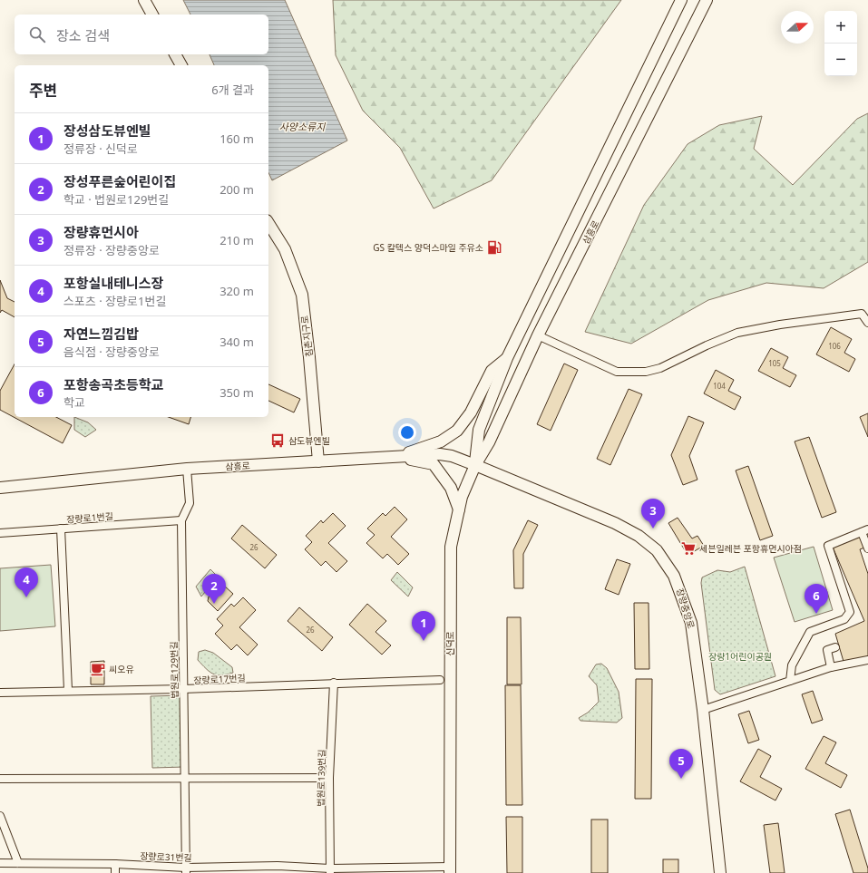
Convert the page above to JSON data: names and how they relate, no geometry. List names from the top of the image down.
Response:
{
  "streets": {
    "main road": [
      "삼흥로",
      "침촌지구로",
      "장량중앙로",
      "신덕로"
    ],
    "street": [
      "장량로1번길",
      "법원로129번길",
      "장량로17번길",
      "법원로139번길",
      "장량로31번길"
    ]
  },
  "crossings": [
    ["삼흥로", "침촌지구로"],
    ["삼흥로", "장량중앙로"],
    ["삼흥로", "신덕로"],
    ["삼흥로", "법원로129번길"],
    ["장량로1번길", "법원로129번길"],
    ["장량중앙로", "신덕로"],
    ["신덕로", "장량로31번길"],
    ["법원로129번길", "장량로17번길"],
    ["법원로129번길", "장량로31번길"],
    ["장량로17번길", "법원로139번길"],
    ["법원로139번길", "장량로31번길"]
  ],
  "water": ["사양소류지"],
  "parks": ["장량1어린이공원"],
  "places": {
    "fuel station": ["GS 칼텍스 양덕스마일 주유소"],
    "bus stop": ["삼도뷰엔빌"],
    "supermarket": ["세븐일레븐 포항휴먼시아점"],
    "cafe": ["씨오유"]
  },
  "house_numbers": [
    "106",
    "105",
    "104",
    "26",
    "26"
  ],
  "north": "right",
  "page": {
    "map_buttons": ["+", "−"],
    "search": "장소 검색",
    "heading": ["주변", "6개 결과"],
    "list": [
      {
        "mark": "1",
        "name": "장성삼도뷰엔빌",
        "note": "정류장 · 신덕로",
        "value": "160 m"
      },
      {
        "mark": "2",
        "name": "장성푸른숲어린이집",
        "note": "학교 · 법원로129번길",
        "value": "200 m"
      },
      {
        "mark": "3",
        "name": "장량휴먼시아",
        "note": "정류장 · 장량중앙로",
        "value": "210 m"
      },
      {
        "mark": "4",
        "name": "포항실내테니스장",
        "note": "스포츠 · 장량로1번길",
        "value": "320 m"
      },
      {
        "mark": "5",
        "name": "자연느낌김밥",
        "note": "음식점 · 장량중앙로",
        "value": "340 m"
      },
      {
        "mark": "6",
        "name": "포항송곡초등학교",
        "note": "학교",
        "value": "350 m"
      }
    ],
    "pins": [
      "3",
      "4",
      "2",
      "6",
      "1",
      "5"
    ]
  }
}
